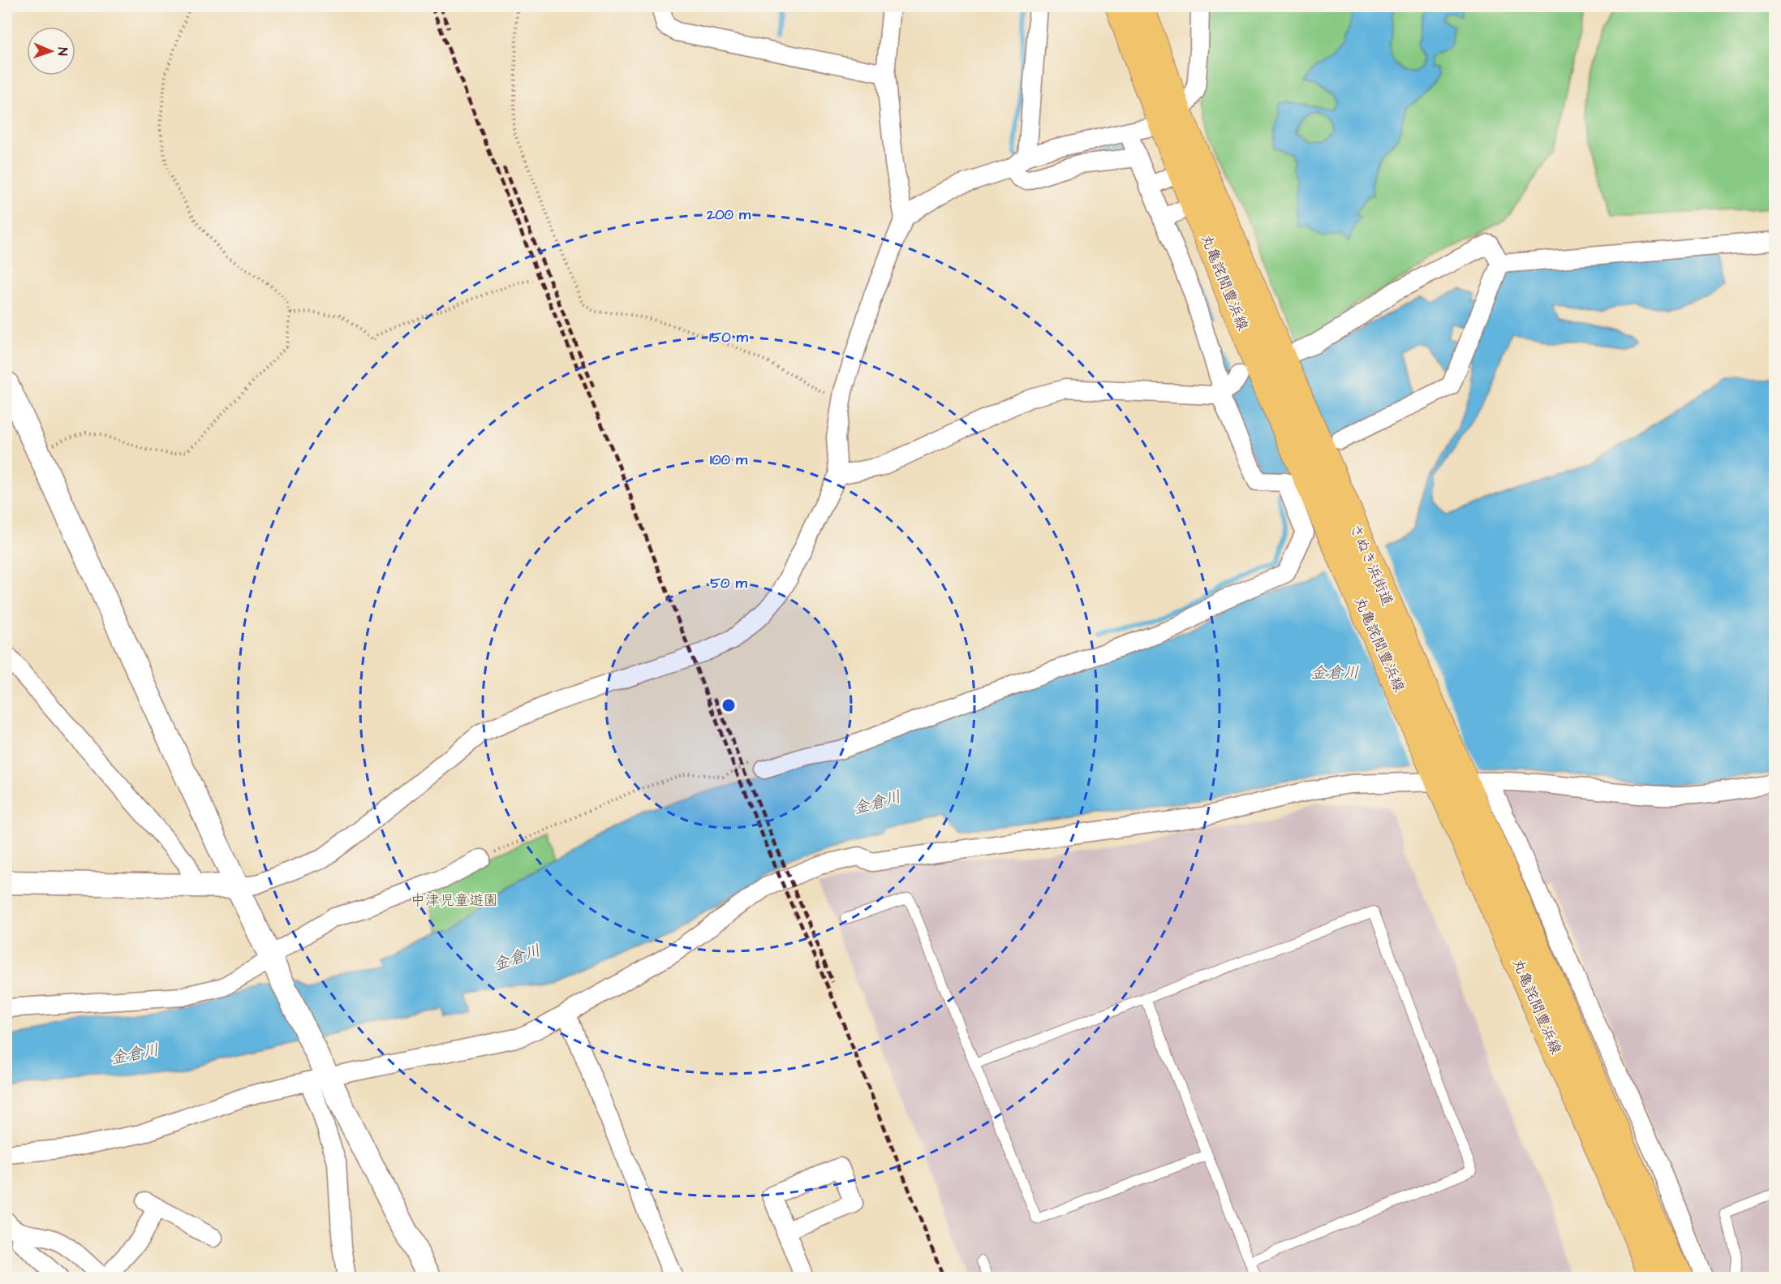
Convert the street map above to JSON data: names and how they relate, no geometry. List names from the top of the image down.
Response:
{
  "streets": {
    "main road": ["丸亀詫間豊浜線", "さぬき浜街道"]
  },
  "crossings": [
    ["丸亀詫間豊浜線", "さぬき浜街道"]
  ],
  "water": ["金倉川"],
  "parks": ["中津児童遊園"],
  "north": "right",
  "rings": [
    "200 m",
    "150 m",
    "100 m",
    "50 m"
  ]
}
